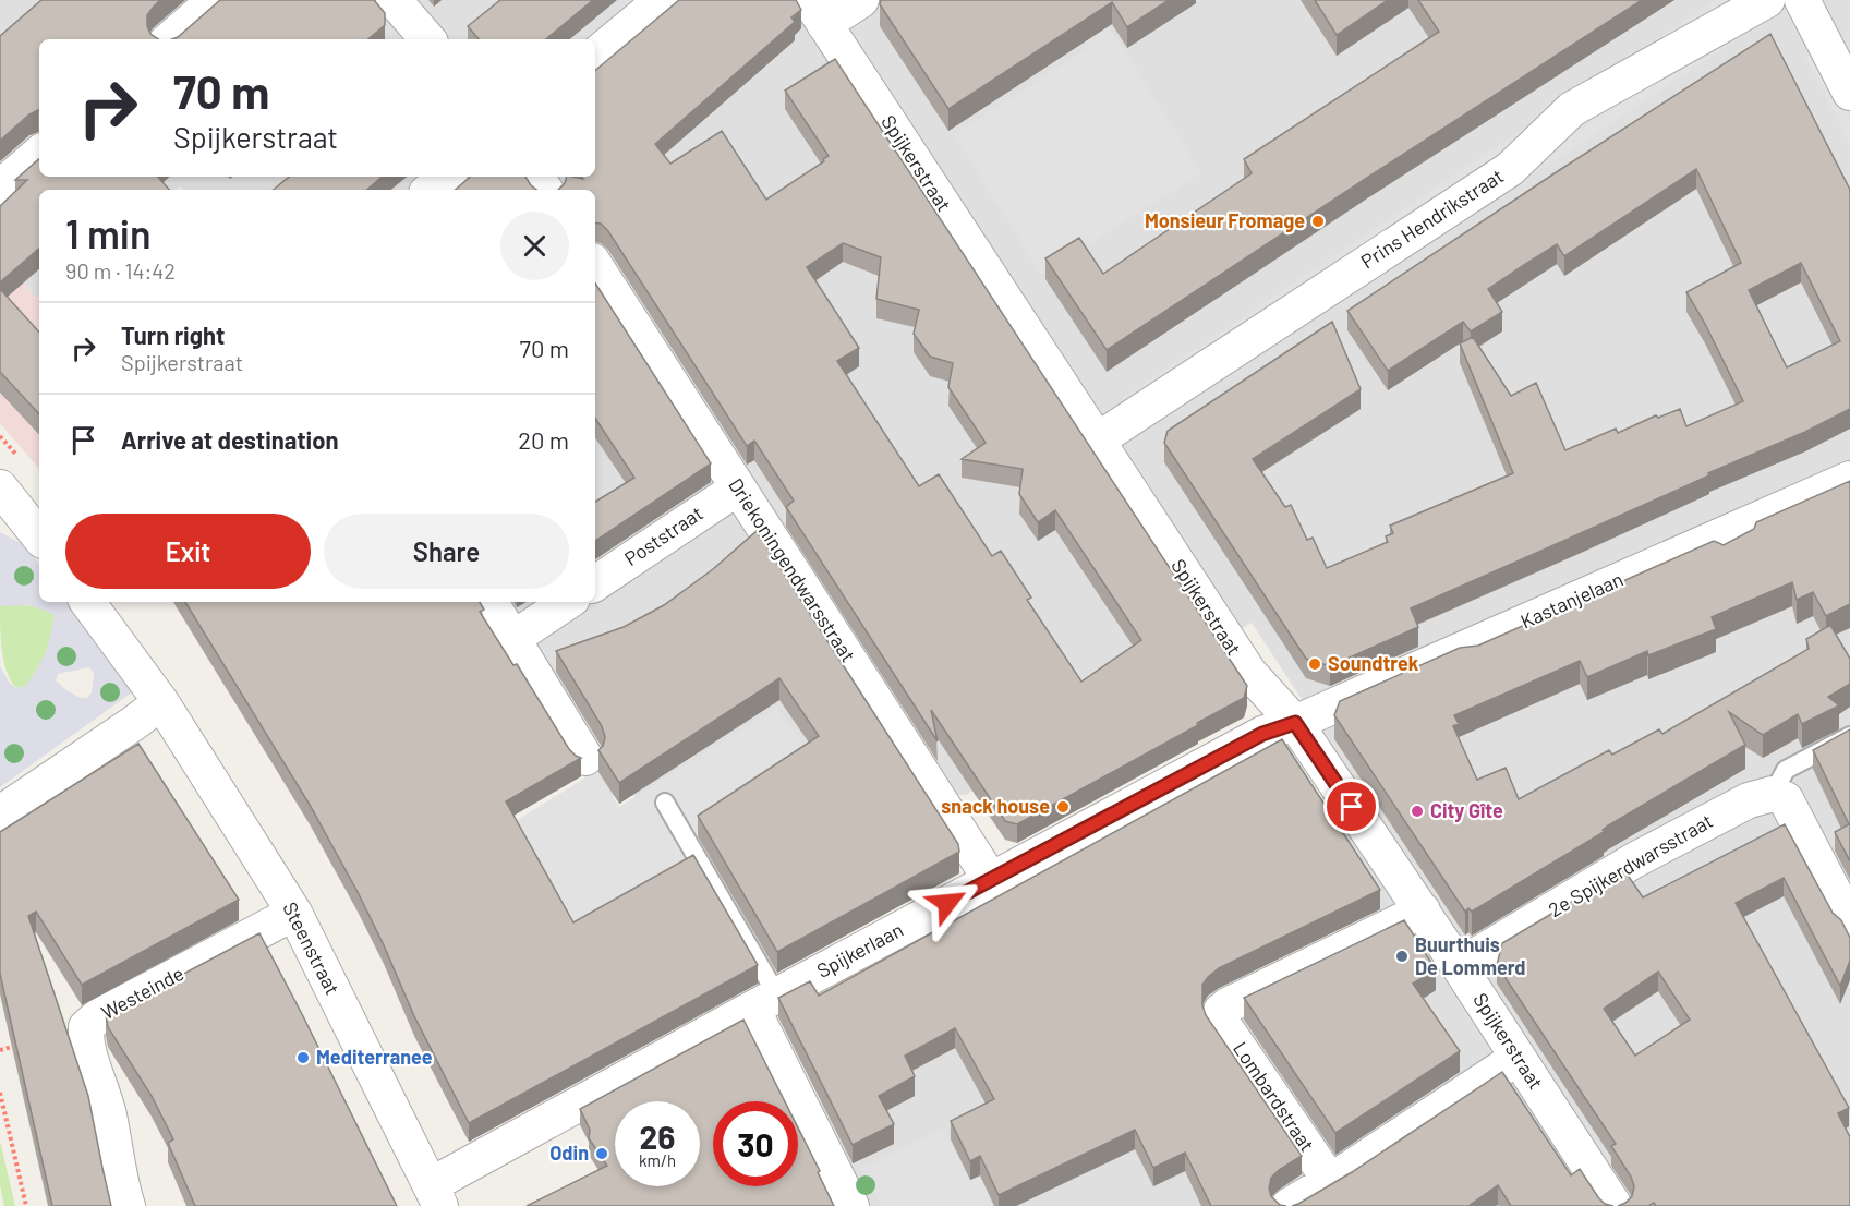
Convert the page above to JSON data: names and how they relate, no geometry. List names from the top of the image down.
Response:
{
  "streets": {
    "street": [
      "Spijkerstraat",
      "Prins Hendrikstraat",
      "Poststraat",
      "Driekoningendwarsstraat",
      "Kastanjelaan",
      "2e Spijkerdwarsstraat",
      "Steenstraat",
      "Spijkerlaan",
      "Westeinde",
      "Lombardstraat"
    ]
  },
  "crossings": [
    ["Spijkerstraat", "Prins Hendrikstraat"],
    ["Spijkerstraat", "Kastanjelaan"],
    ["Spijkerstraat", "2e Spijkerdwarsstraat"],
    ["Spijkerstraat", "Spijkerlaan"],
    ["Spijkerstraat", "Lombardstraat"],
    ["Poststraat", "Driekoningendwarsstraat"],
    ["Driekoningendwarsstraat", "Spijkerlaan"],
    ["Kastanjelaan", "Spijkerlaan"],
    ["Steenstraat", "Spijkerlaan"],
    ["Steenstraat", "Westeinde"]
  ],
  "places": [
    "Monsieur Fromage",
    "Soundtrek",
    "snack house",
    "City Gîte",
    "Buurthuis De Lommerd",
    "Mediterranee",
    "Odin"
  ],
  "page": {
    "turn": ["70 m", "Spijkerstraat"],
    "heading": ["1 min", "90 m · 14:42"],
    "list": [
      {
        "name": "Turn right",
        "note": "Spijkerstraat",
        "value": "70 m"
      },
      {
        "name": "Arrive at destination",
        "value": "20 m"
      }
    ],
    "buttons": ["Exit", "Share"],
    "speed": "26 km/h",
    "limit": "30"
  }
}
